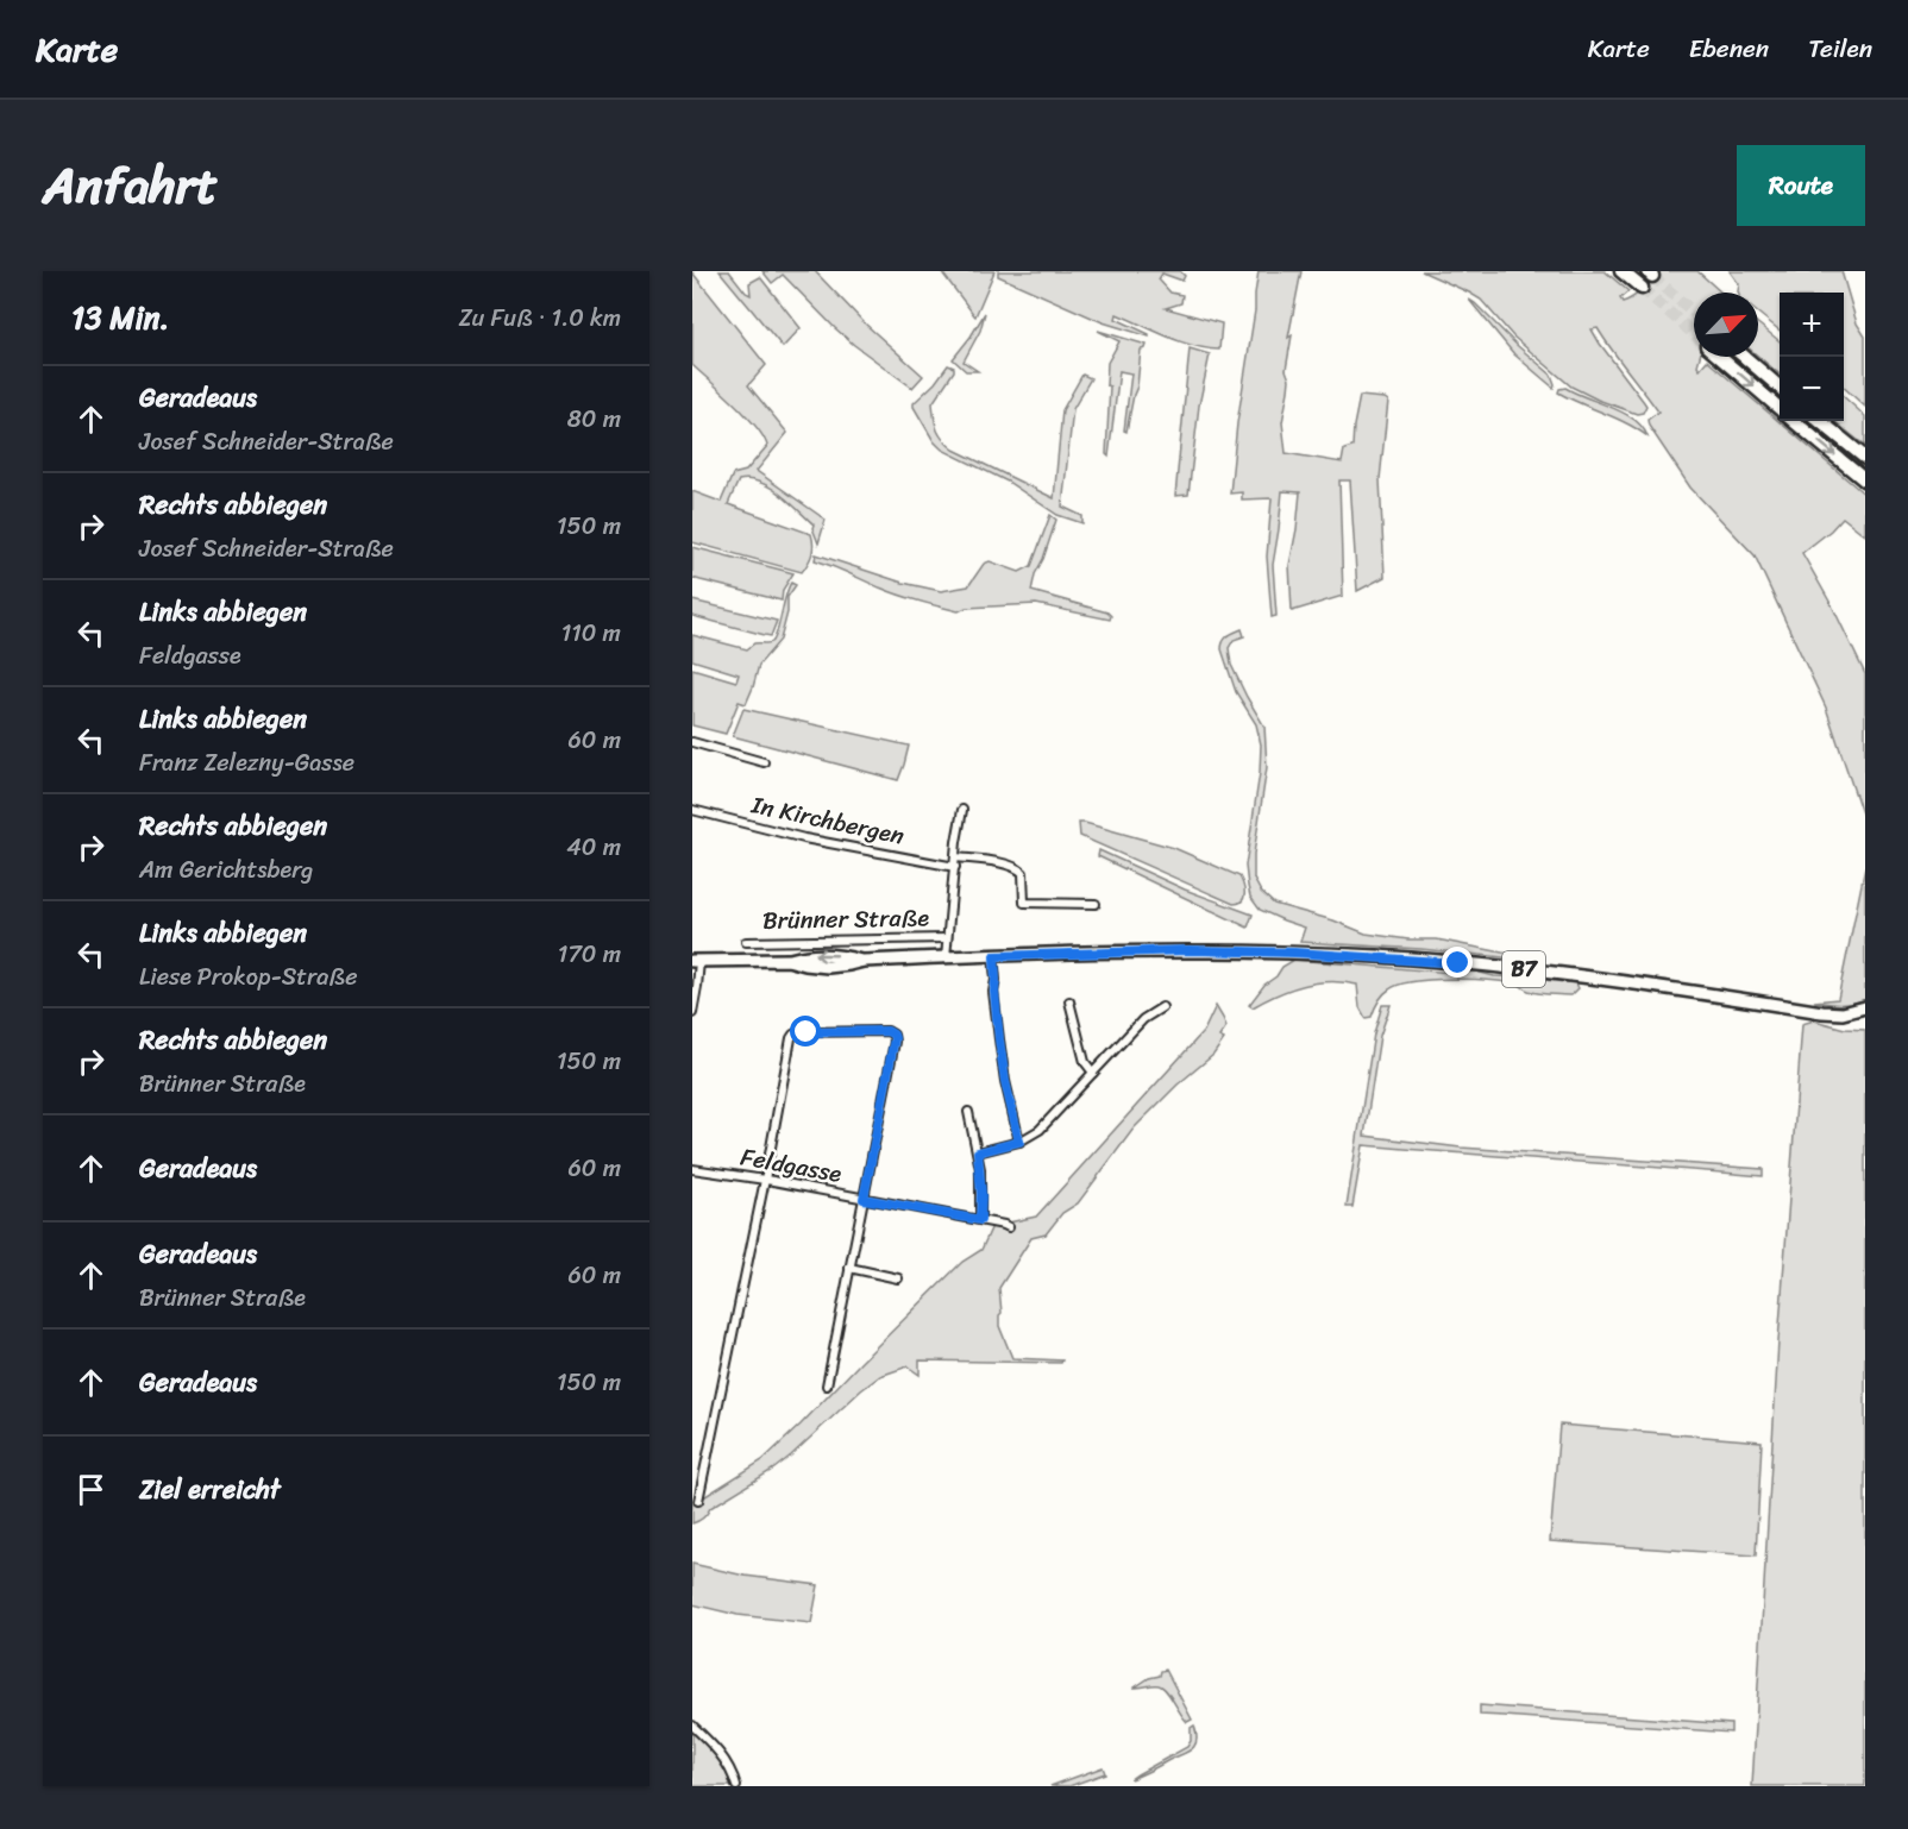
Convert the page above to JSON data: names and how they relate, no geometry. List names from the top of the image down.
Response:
{
  "streets": {
    "main road": ["Brünner Straße", "B7"],
    "street": ["In Kirchbergen", "Feldgasse"]
  },
  "crossings": [
    ["In Kirchbergen", "Brünner Straße"]
  ],
  "north": "top right",
  "page": {
    "header": "Karte",
    "nav": ["Karte", "Ebenen", "Teilen"],
    "title": "Anfahrt",
    "buttons": "Route",
    "heading": ["13 Min.", "Zu Fuß · 1.0 km"],
    "map_buttons": ["+", "−"],
    "list": [
      ["Geradeaus", "Josef Schneider-Straße", "80 m"],
      ["Rechts abbiegen", "Josef Schneider-Straße", "150 m"],
      ["Links abbiegen", "Feldgasse", "110 m"],
      ["Links abbiegen", "Franz Zelezny-Gasse", "60 m"],
      ["Rechts abbiegen", "Am Gerichtsberg", "40 m"],
      ["Links abbiegen", "Liese Prokop-Straße", "170 m"],
      ["Rechts abbiegen", "Brünner Straße", "150 m"],
      ["Geradeaus", "60 m"],
      ["Geradeaus", "Brünner Straße", "60 m"],
      ["Geradeaus", "150 m"],
      "Ziel erreicht"
    ]
  }
}
